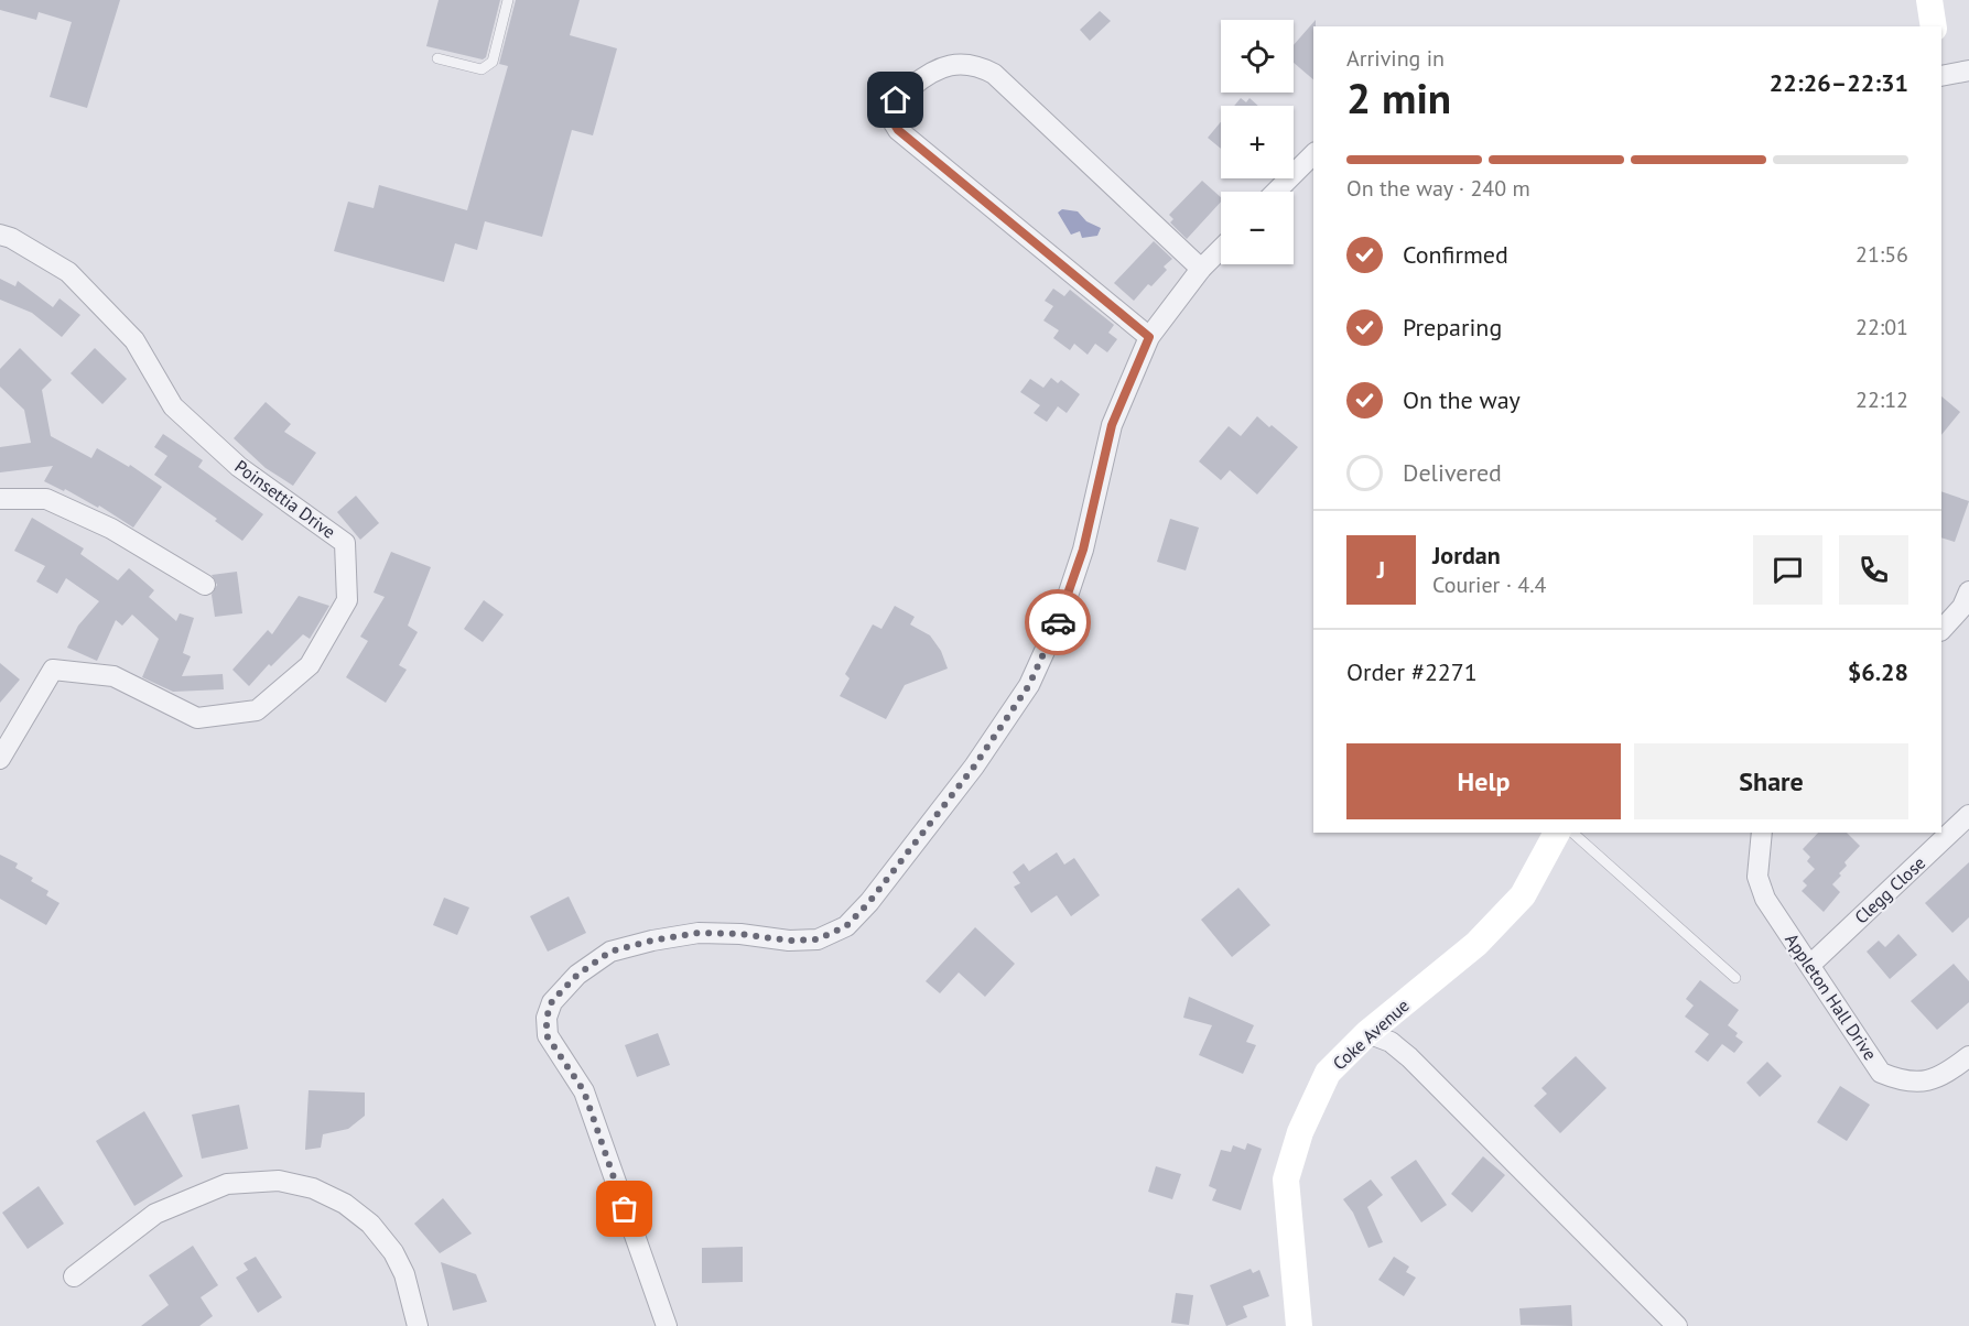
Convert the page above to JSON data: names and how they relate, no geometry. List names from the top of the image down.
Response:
{
  "streets": {
    "street": [
      "Poinsettia Drive",
      "Clegg Close",
      "Appleton Hall Drive",
      "Coke Avenue"
    ]
  },
  "crossings": [
    ["Clegg Close", "Appleton Hall Drive"]
  ],
  "page": {
    "map_buttons": ["+", "−"],
    "heading": ["2 min", "Arriving in", "22:26–22:31"],
    "panel": [
      "Jordan",
      "Courier · 4.4",
      "Order #2271",
      "$6.28"
    ],
    "bar": "On the way · 240 m",
    "list": [
      ["Confirmed", "21:56"],
      ["Preparing", "22:01"],
      ["On the way", "22:12"],
      "Delivered"
    ],
    "round": "J",
    "buttons": ["Help", "Share"]
  }
}
